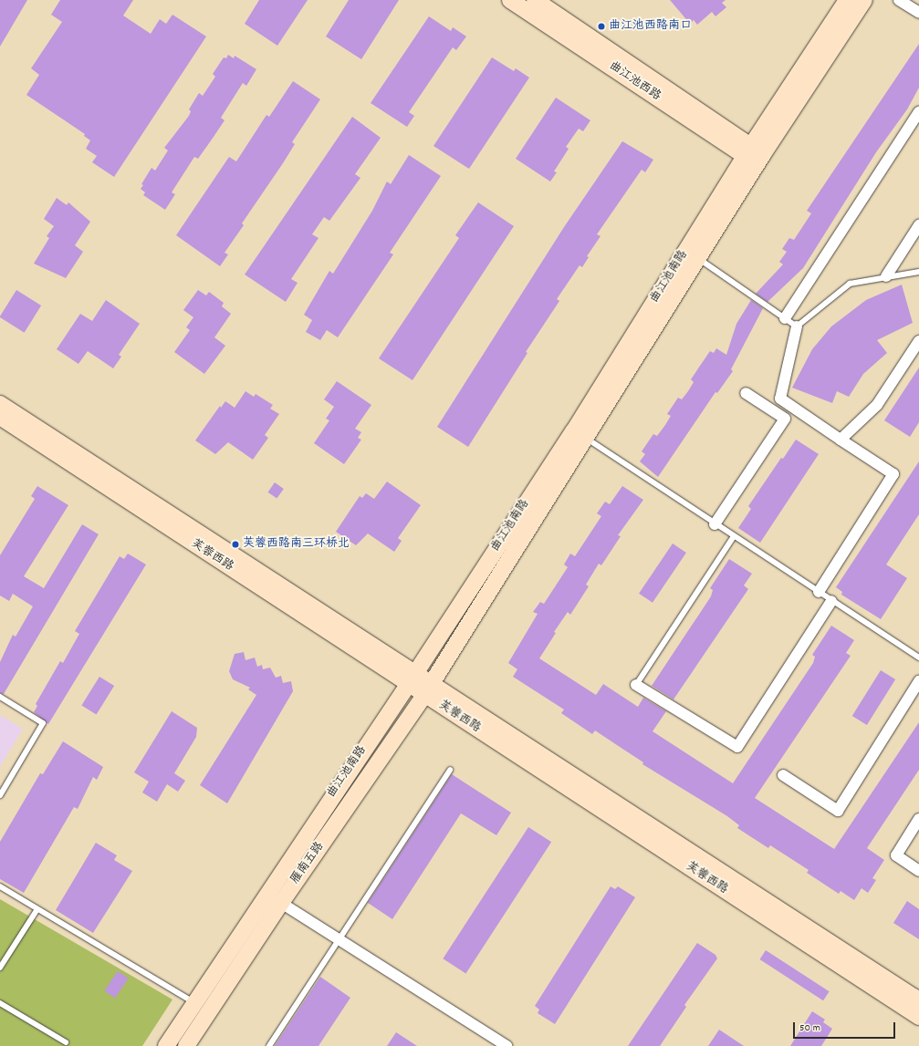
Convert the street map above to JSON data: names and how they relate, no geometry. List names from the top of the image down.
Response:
{
  "streets": {
    "main road": [
      "曲江池西路",
      "曲江池南路",
      "芙蓉西路",
      "雁南五路"
    ]
  },
  "crossings": [
    ["曲江池西路", "曲江池南路"],
    ["曲江池南路", "芙蓉西路"],
    ["曲江池南路", "雁南五路"],
    ["芙蓉西路", "雁南五路"]
  ],
  "places": ["曲江池西路南口", "芙蓉西路南三环桥北"],
  "scale_bar": "50 m"
}
